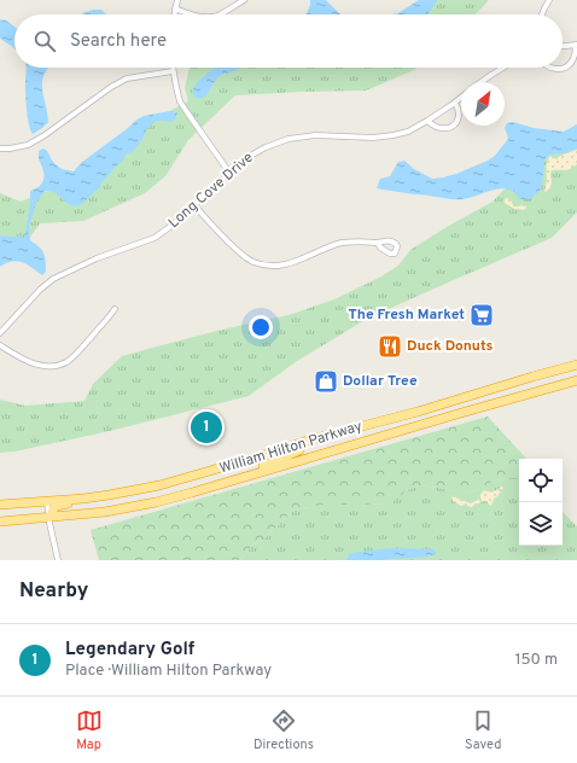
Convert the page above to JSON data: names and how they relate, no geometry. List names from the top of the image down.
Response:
{
  "streets": {
    "highway": ["William Hilton Parkway"],
    "street": ["Long Cove Drive"]
  },
  "places": {
    "supermarket": ["The Fresh Market"],
    "restaurant": ["Duck Donuts"],
    "shop": ["Dollar Tree"]
  },
  "north": "top right",
  "page": {
    "search": "Search here",
    "pins": "1",
    "heading": "Nearby",
    "list": [
      {
        "mark": "1",
        "name": "Legendary Golf",
        "note": "Place · William Hilton Parkway",
        "value": "150 m"
      }
    ],
    "nav": ["Map", "Directions", "Saved"]
  }
}
